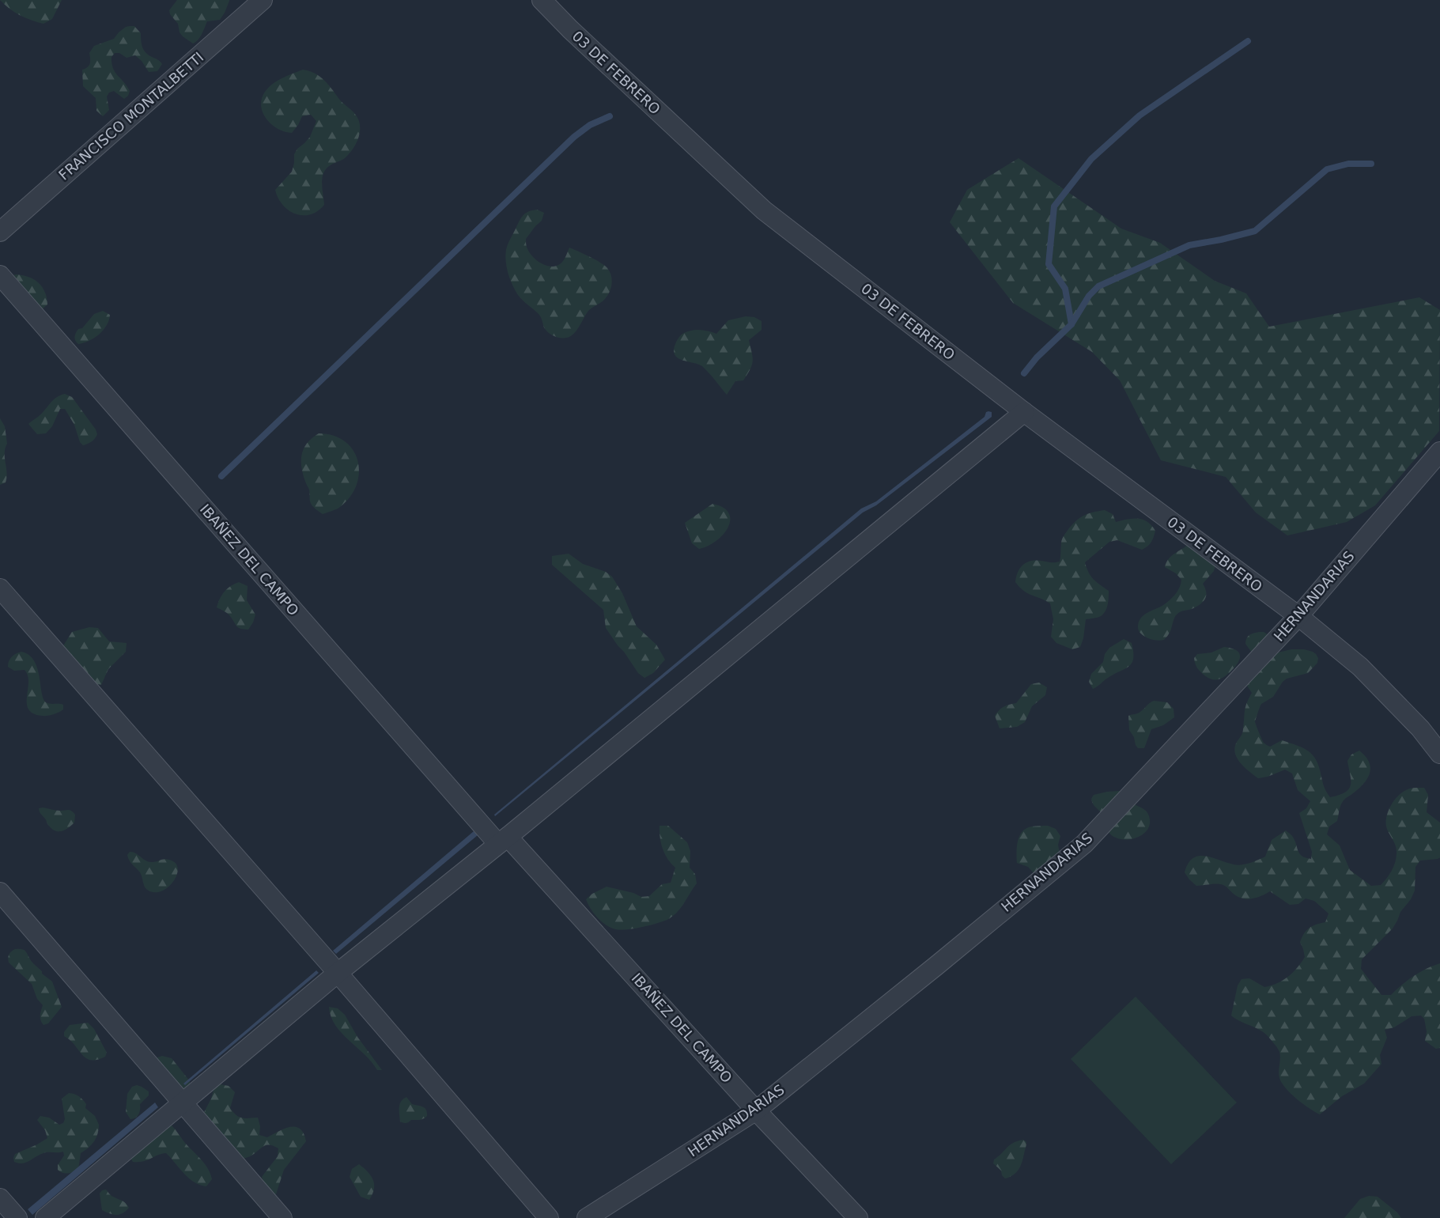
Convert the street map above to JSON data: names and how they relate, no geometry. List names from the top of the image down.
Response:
{
  "streets": {
    "street": [
      "03 DE FEBRERO",
      "FRANCISCO MONTALBETTI",
      "IBAÑEZ DEL CAMPO",
      "HERNANDARIAS"
    ]
  },
  "crossings": [
    ["03 DE FEBRERO", "HERNANDARIAS"],
    ["IBAÑEZ DEL CAMPO", "HERNANDARIAS"]
  ]
}
